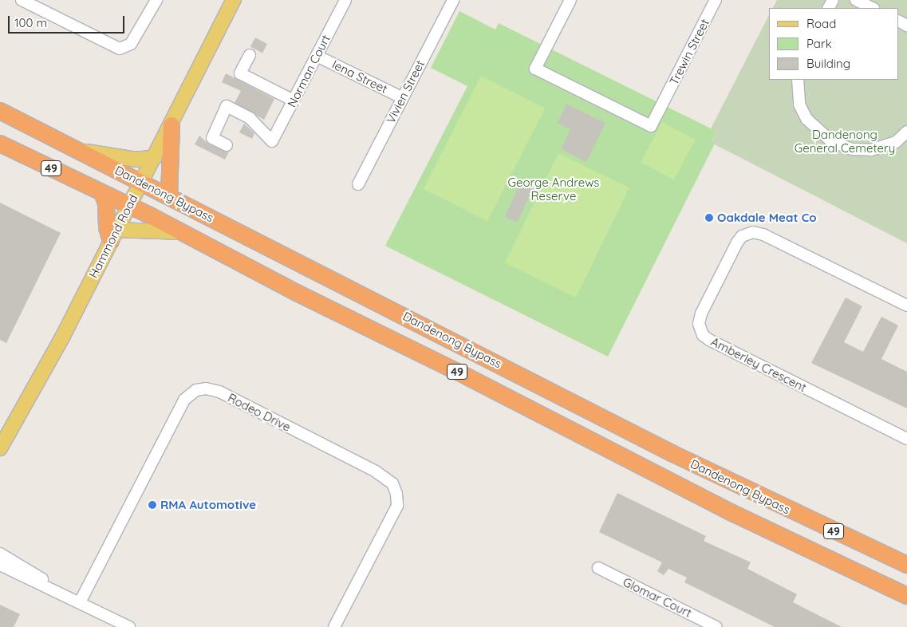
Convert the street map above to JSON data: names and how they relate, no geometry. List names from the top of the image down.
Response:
{
  "streets": {
    "highway": ["49", "Dandenong Bypass"],
    "main road": ["Hammond Road"],
    "street": [
      "Trewin Street",
      "Norman Court",
      "Iena Street",
      "Vivien Street",
      "Amberley Crescent",
      "Rodeo Drive",
      "Glomar Court"
    ]
  },
  "crossings": [
    ["Norman Court", "Iena Street"],
    ["Iena Street", "Vivien Street"],
    ["49", "Hammond Road"],
    ["Dandenong Bypass", "Hammond Road"]
  ],
  "parks": ["Dandenong General Cemetery", "George Andrews Reserve"],
  "places": ["Oakdale Meat Co", "RMA Automotive"],
  "legend": ["Road", "Park", "Building"],
  "scale_bar": "100 m"
}
